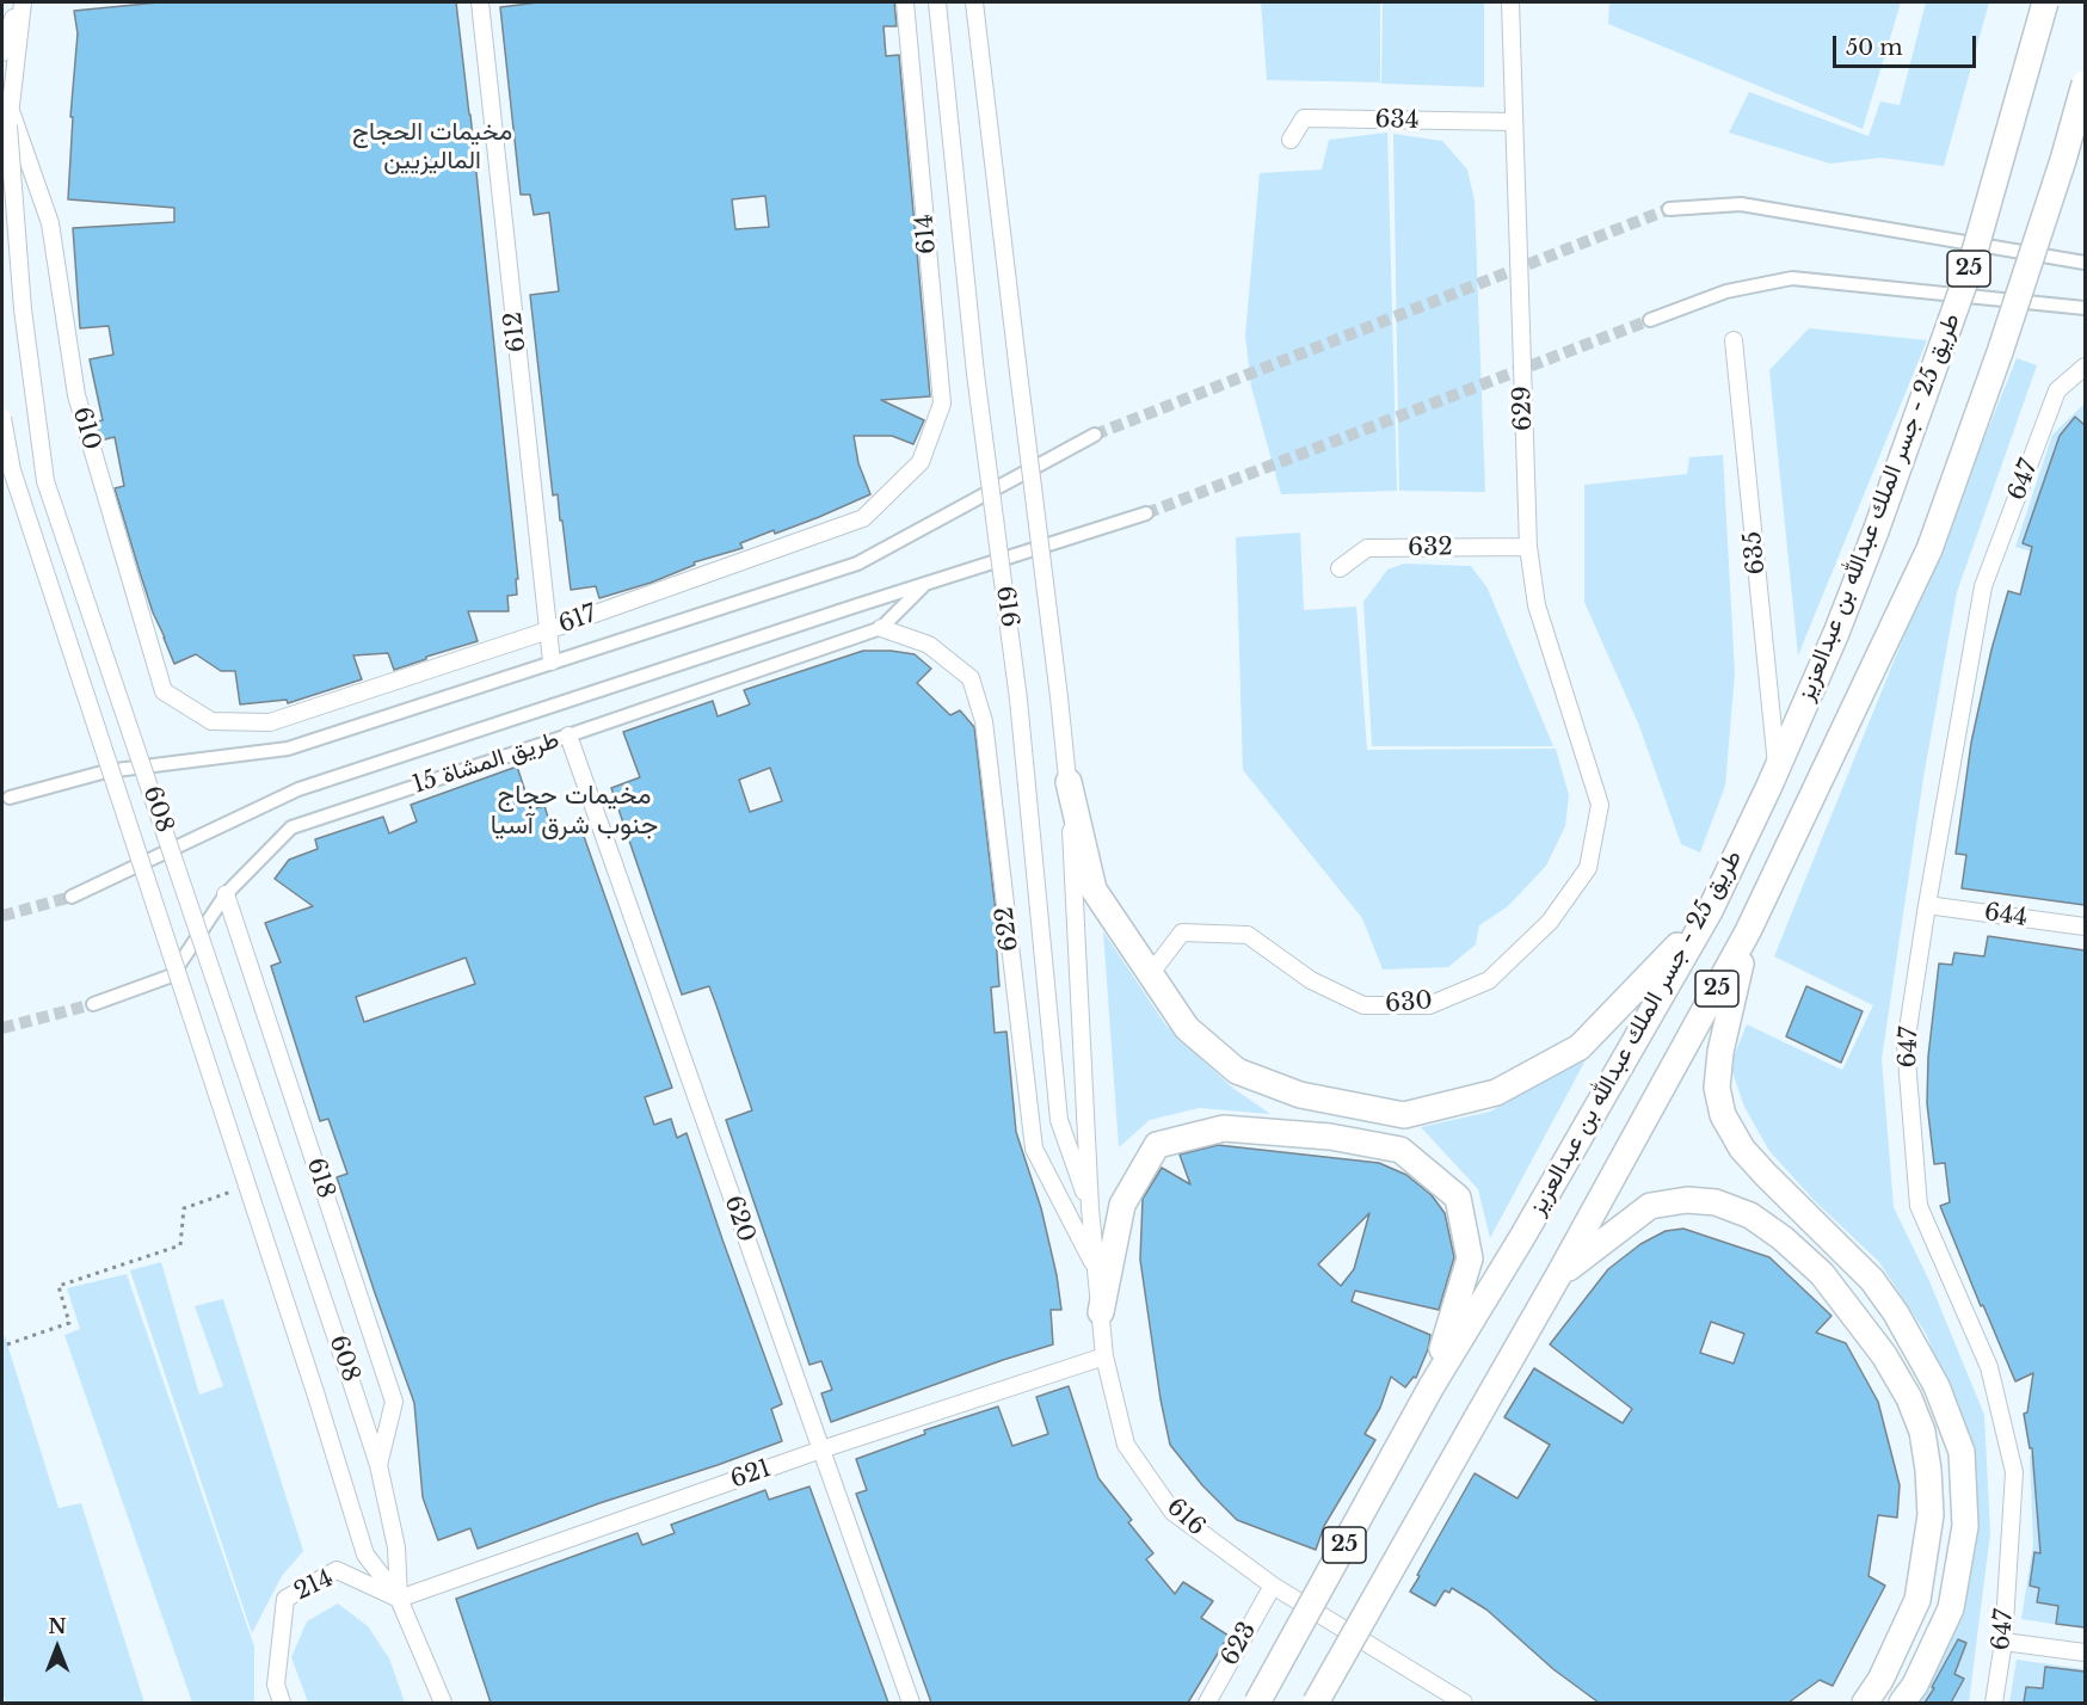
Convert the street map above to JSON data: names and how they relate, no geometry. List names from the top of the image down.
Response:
{
  "streets": {
    "main road": ["25", "طريق 25 - جسر الملك عبدالله بن عبدالعزيز"],
    "street": [
      "634",
      "614",
      "612",
      "629",
      "610",
      "647",
      "632",
      "635",
      "616",
      "617",
      "طريق المشاة 15",
      "608",
      "644",
      "622",
      "630",
      "618",
      "620",
      "621",
      "214",
      "623"
    ]
  },
  "crossings": [
    ["634", "629"],
    ["614", "617"],
    ["612", "617"],
    ["629", "632"],
    ["629", "630"],
    ["610", "617"],
    ["610", "608"],
    ["647", "644"],
    ["طريق 25 - جسر الملك عبدالله بن عبدالعزيز", "635"],
    ["616", "622"],
    ["616", "621"],
    ["616", "623"],
    ["طريق المشاة 15", "622"],
    ["طريق المشاة 15", "618"],
    ["طريق المشاة 15", "620"],
    ["608", "618"],
    ["608", "621"],
    ["608", "214"],
    ["620", "621"],
    ["621", "214"]
  ],
  "districts": ["مخيمات الحجاج الماليزيين", "مخيمات حجاج جنوب شرق آسيا"],
  "scale_bar": "50 m",
  "north": "top"
}
